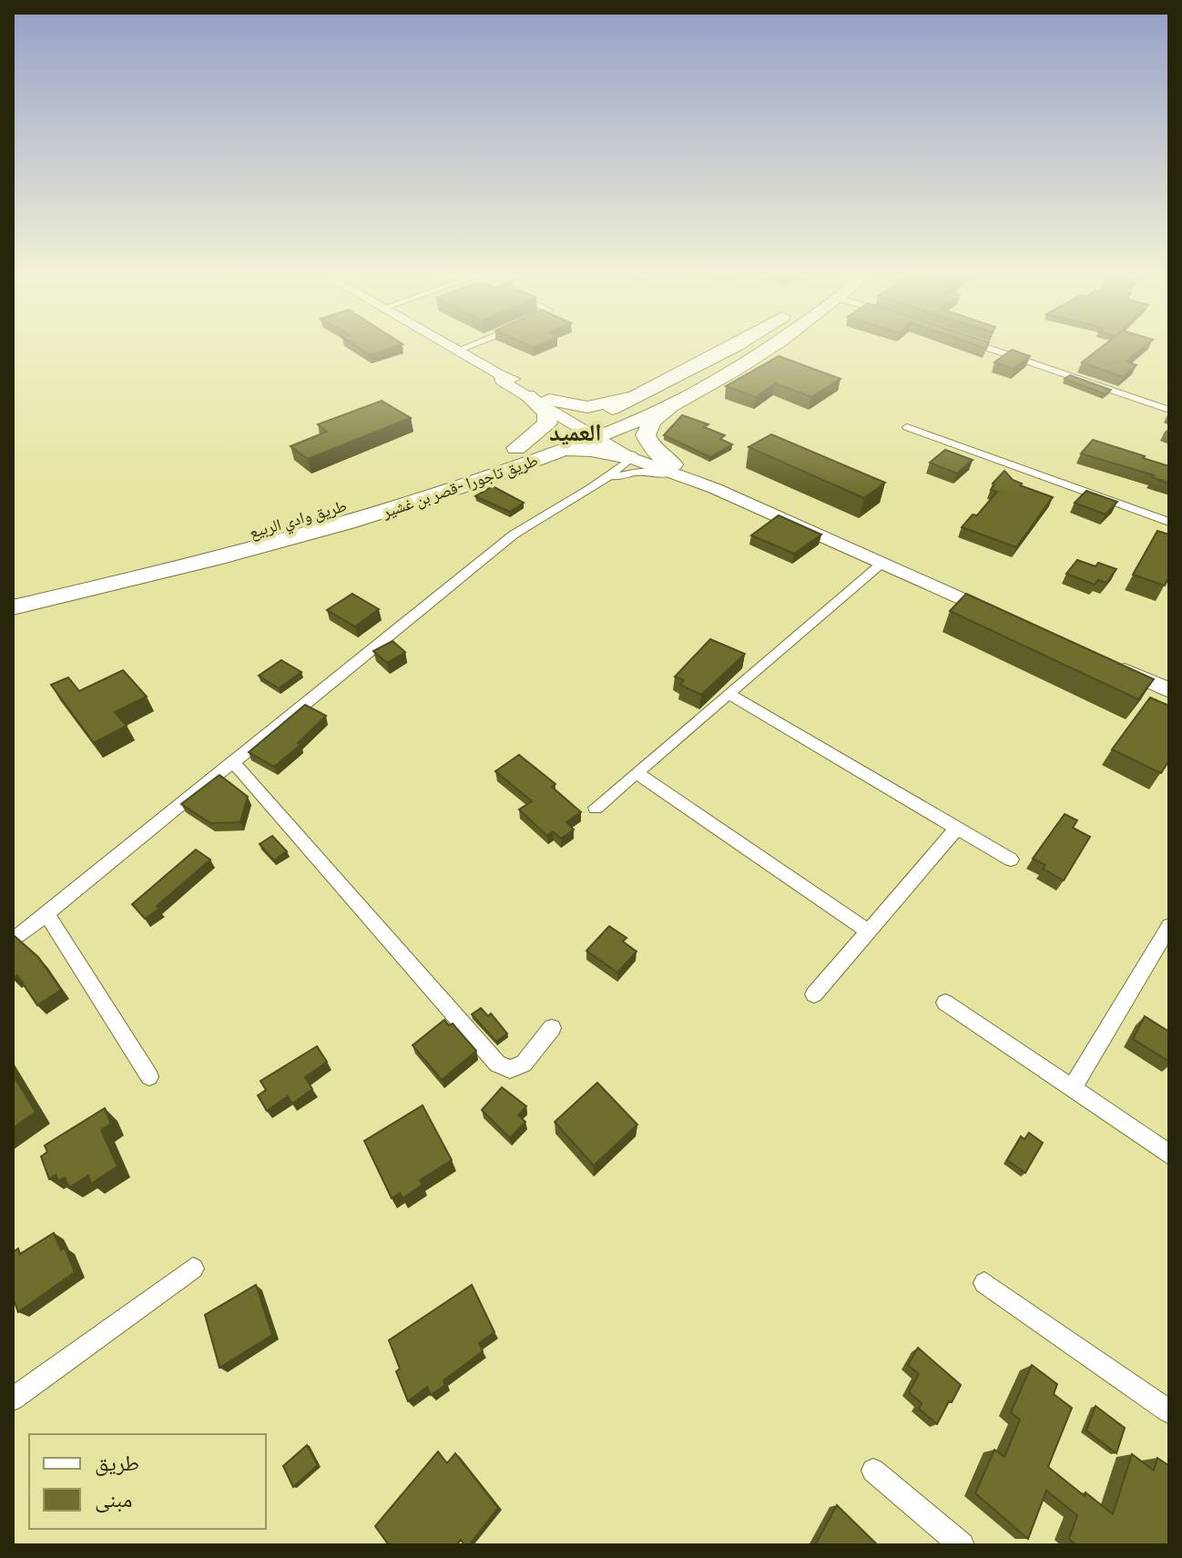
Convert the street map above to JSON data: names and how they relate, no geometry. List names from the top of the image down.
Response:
{
  "streets": {
    "highway": ["طريق تاجورا -قصر بن غشير", "طريق وادي الربيع"]
  },
  "crossings": [
    ["طريق تاجورا -قصر بن غشير", "طريق وادي الربيع"]
  ],
  "districts": ["العميد"],
  "legend": ["طريق", "مبنى"]
}
